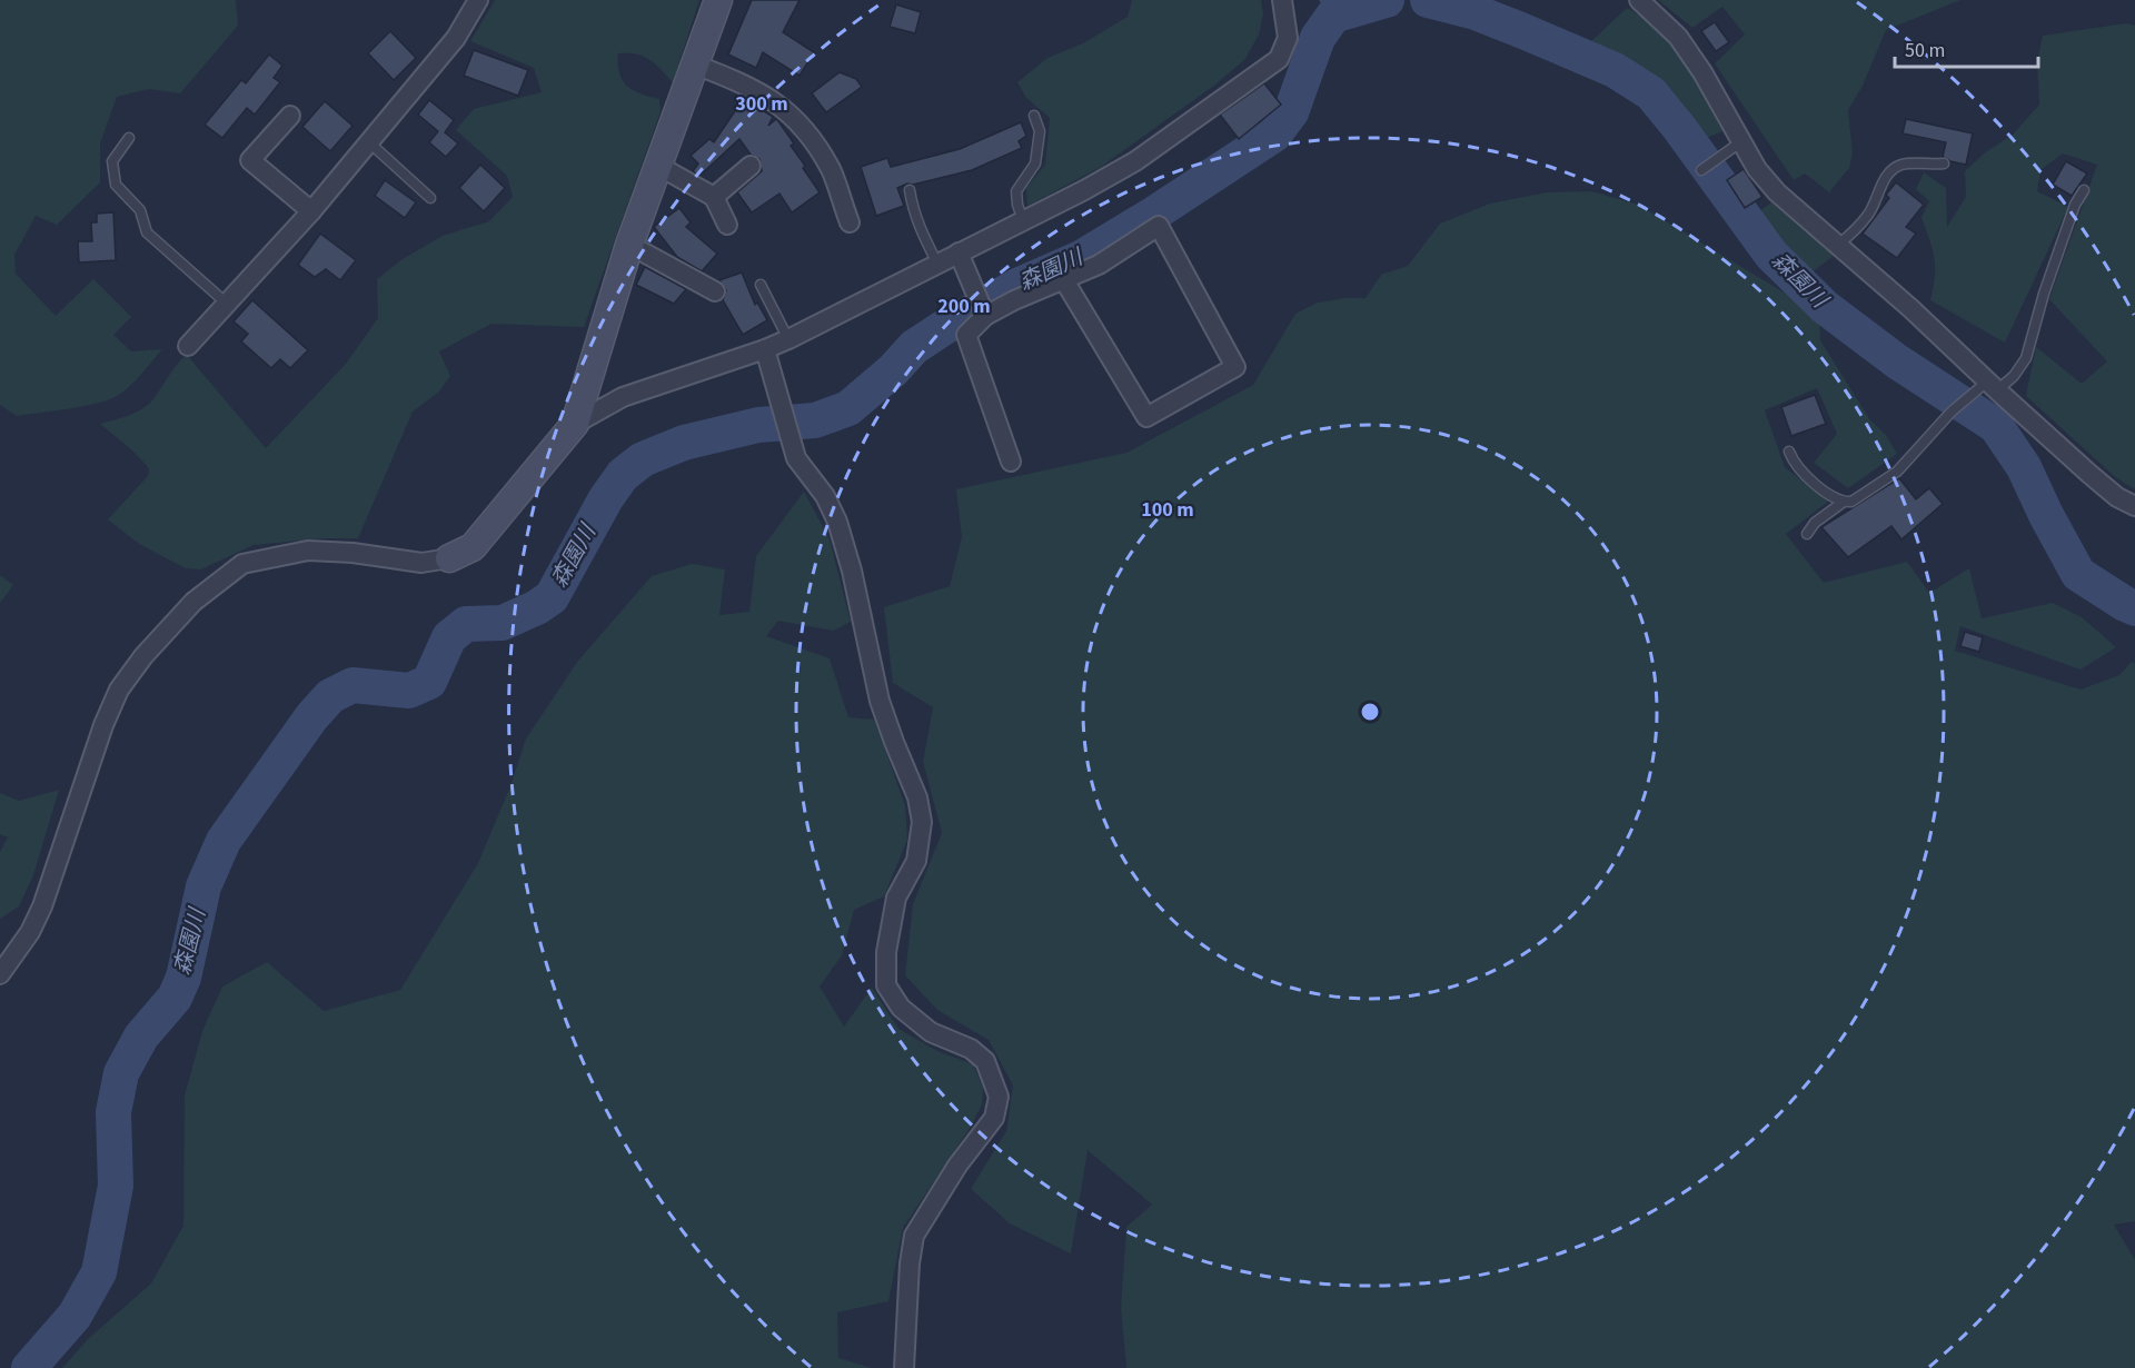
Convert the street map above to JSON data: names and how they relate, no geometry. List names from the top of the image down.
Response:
{
  "water": ["森園川"],
  "scale_bar": "50 m",
  "rings": ["300 m", "200 m", "100 m"]
}
